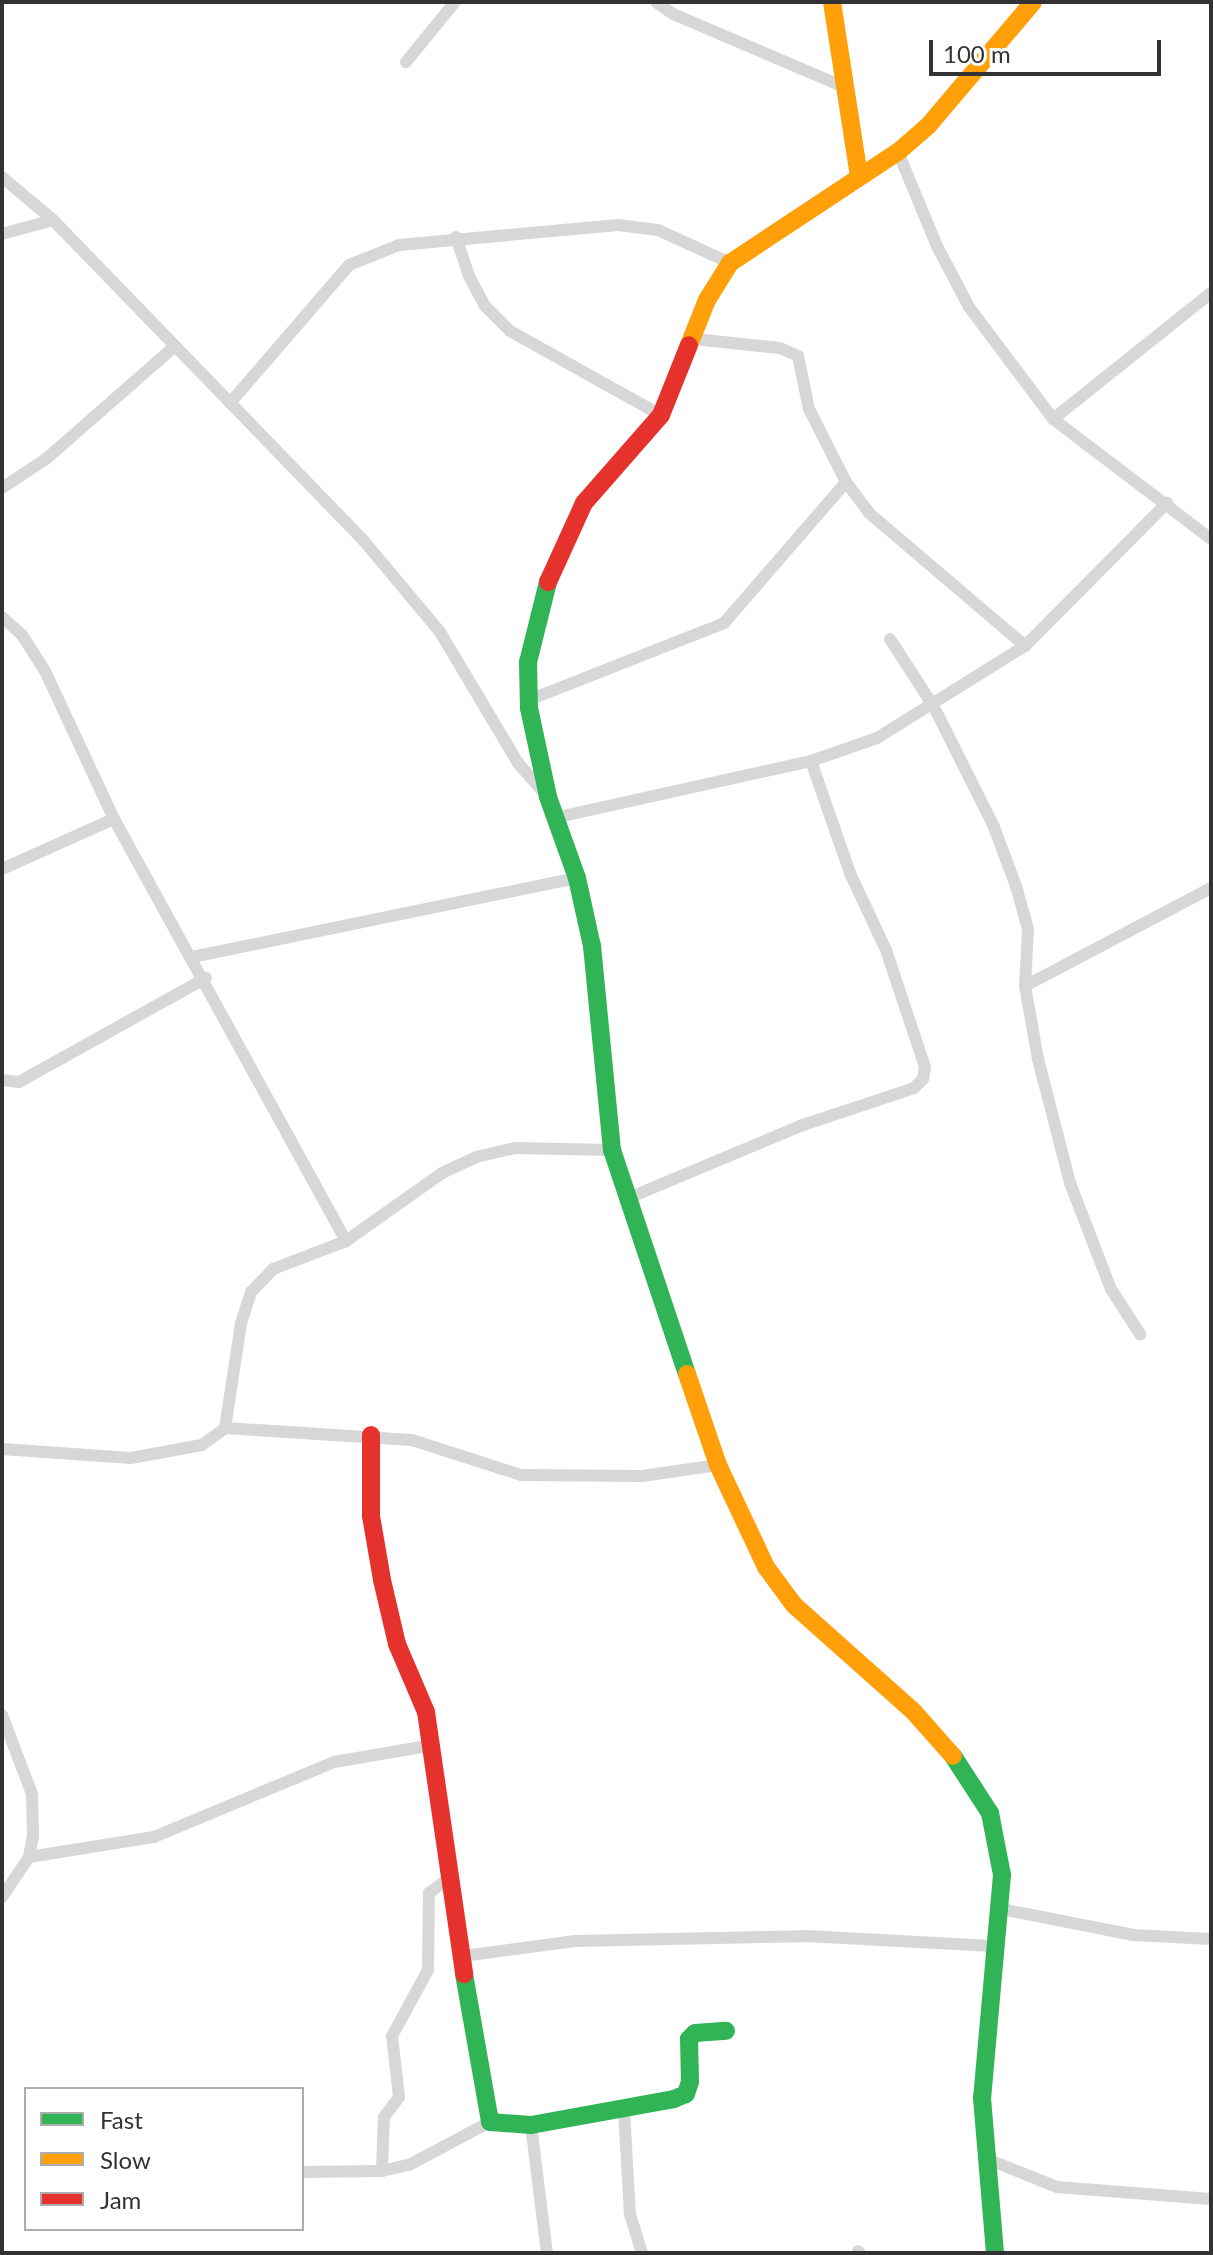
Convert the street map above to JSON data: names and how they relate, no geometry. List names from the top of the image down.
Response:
{
  "legend": ["Fast", "Slow", "Jam"],
  "scale_bar": "100 m"
}
